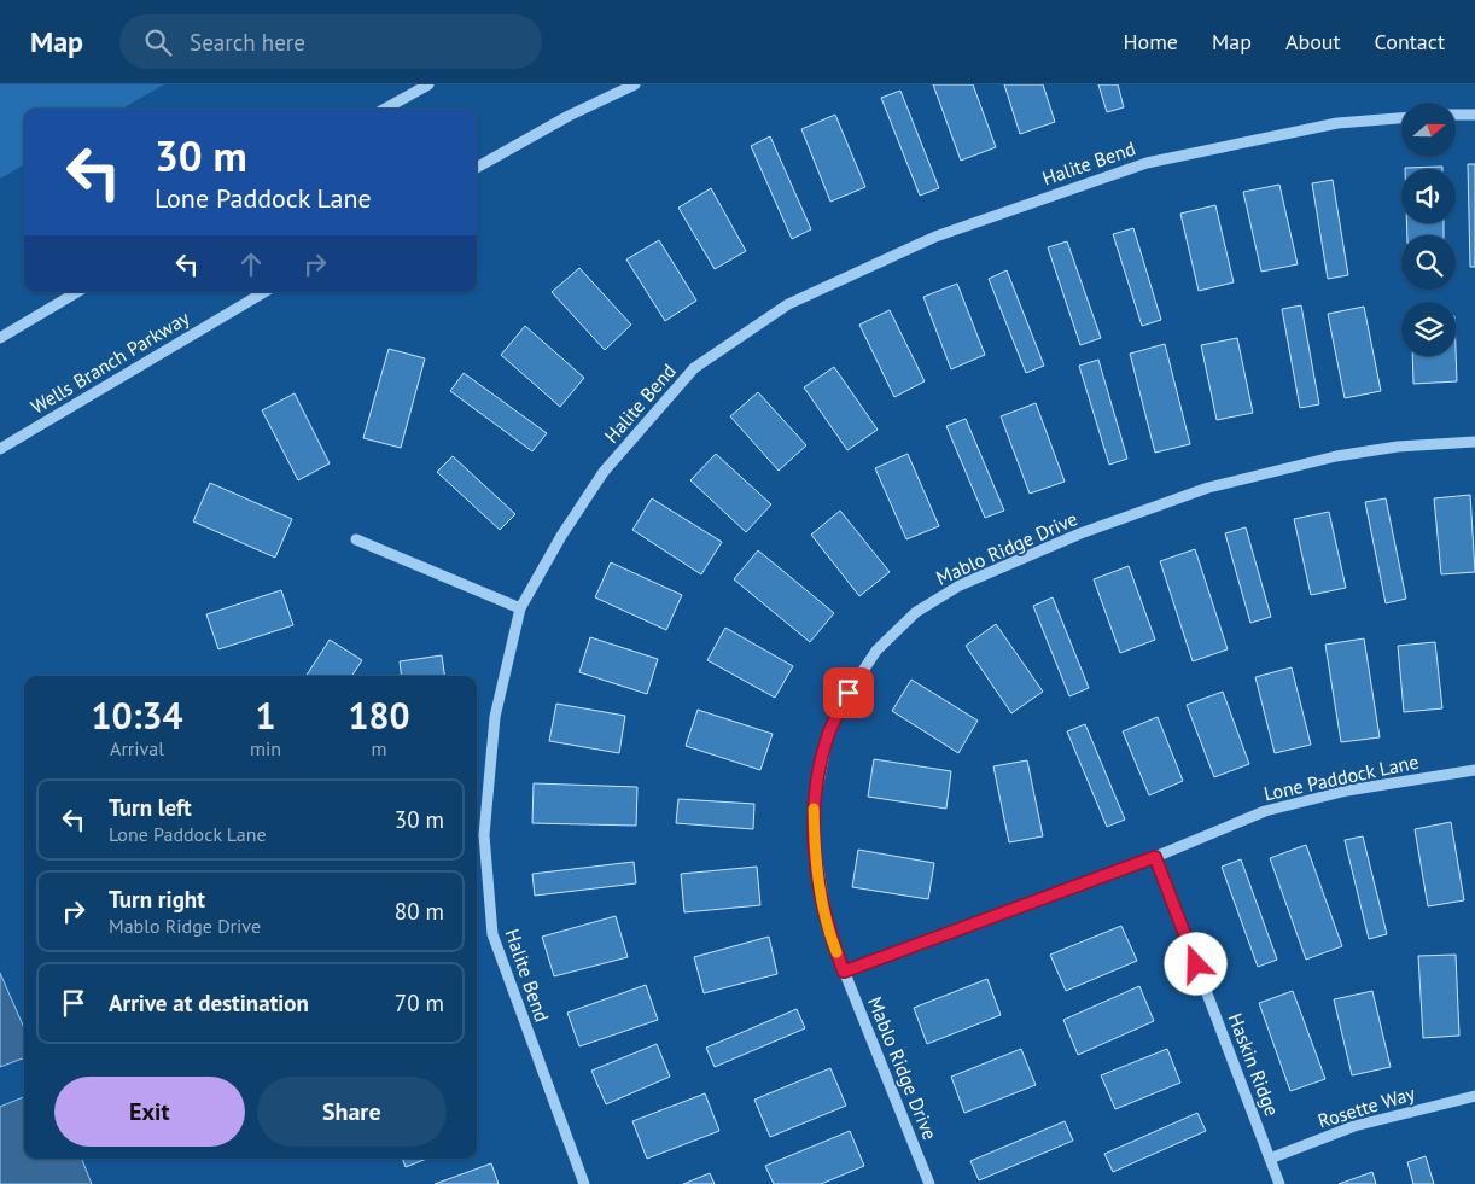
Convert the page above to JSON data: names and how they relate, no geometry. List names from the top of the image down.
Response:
{
  "streets": {
    "street": [
      "Halite Bend",
      "Wells Branch Parkway",
      "Mablo Ridge Drive",
      "Lone Paddock Lane",
      "Haskin Ridge",
      "Rosette Way"
    ]
  },
  "crossings": [
    ["Mablo Ridge Drive", "Lone Paddock Lane"],
    ["Lone Paddock Lane", "Haskin Ridge"],
    ["Haskin Ridge", "Rosette Way"]
  ],
  "north": "right",
  "page": {
    "header": "Map",
    "search": "Search here",
    "nav": [
      "Home",
      "Map",
      "About",
      "Contact"
    ],
    "turn": ["30 m", "Lone Paddock Lane"],
    "eta": [
      "10:34",
      "Arrival",
      "1",
      "min",
      "180",
      "m"
    ],
    "list": [
      {
        "name": "Turn left",
        "note": "Lone Paddock Lane",
        "value": "30 m"
      },
      {
        "name": "Turn right",
        "note": "Mablo Ridge Drive",
        "value": "80 m"
      },
      {
        "name": "Arrive at destination",
        "value": "70 m"
      }
    ],
    "buttons": ["Exit", "Share"]
  }
}
